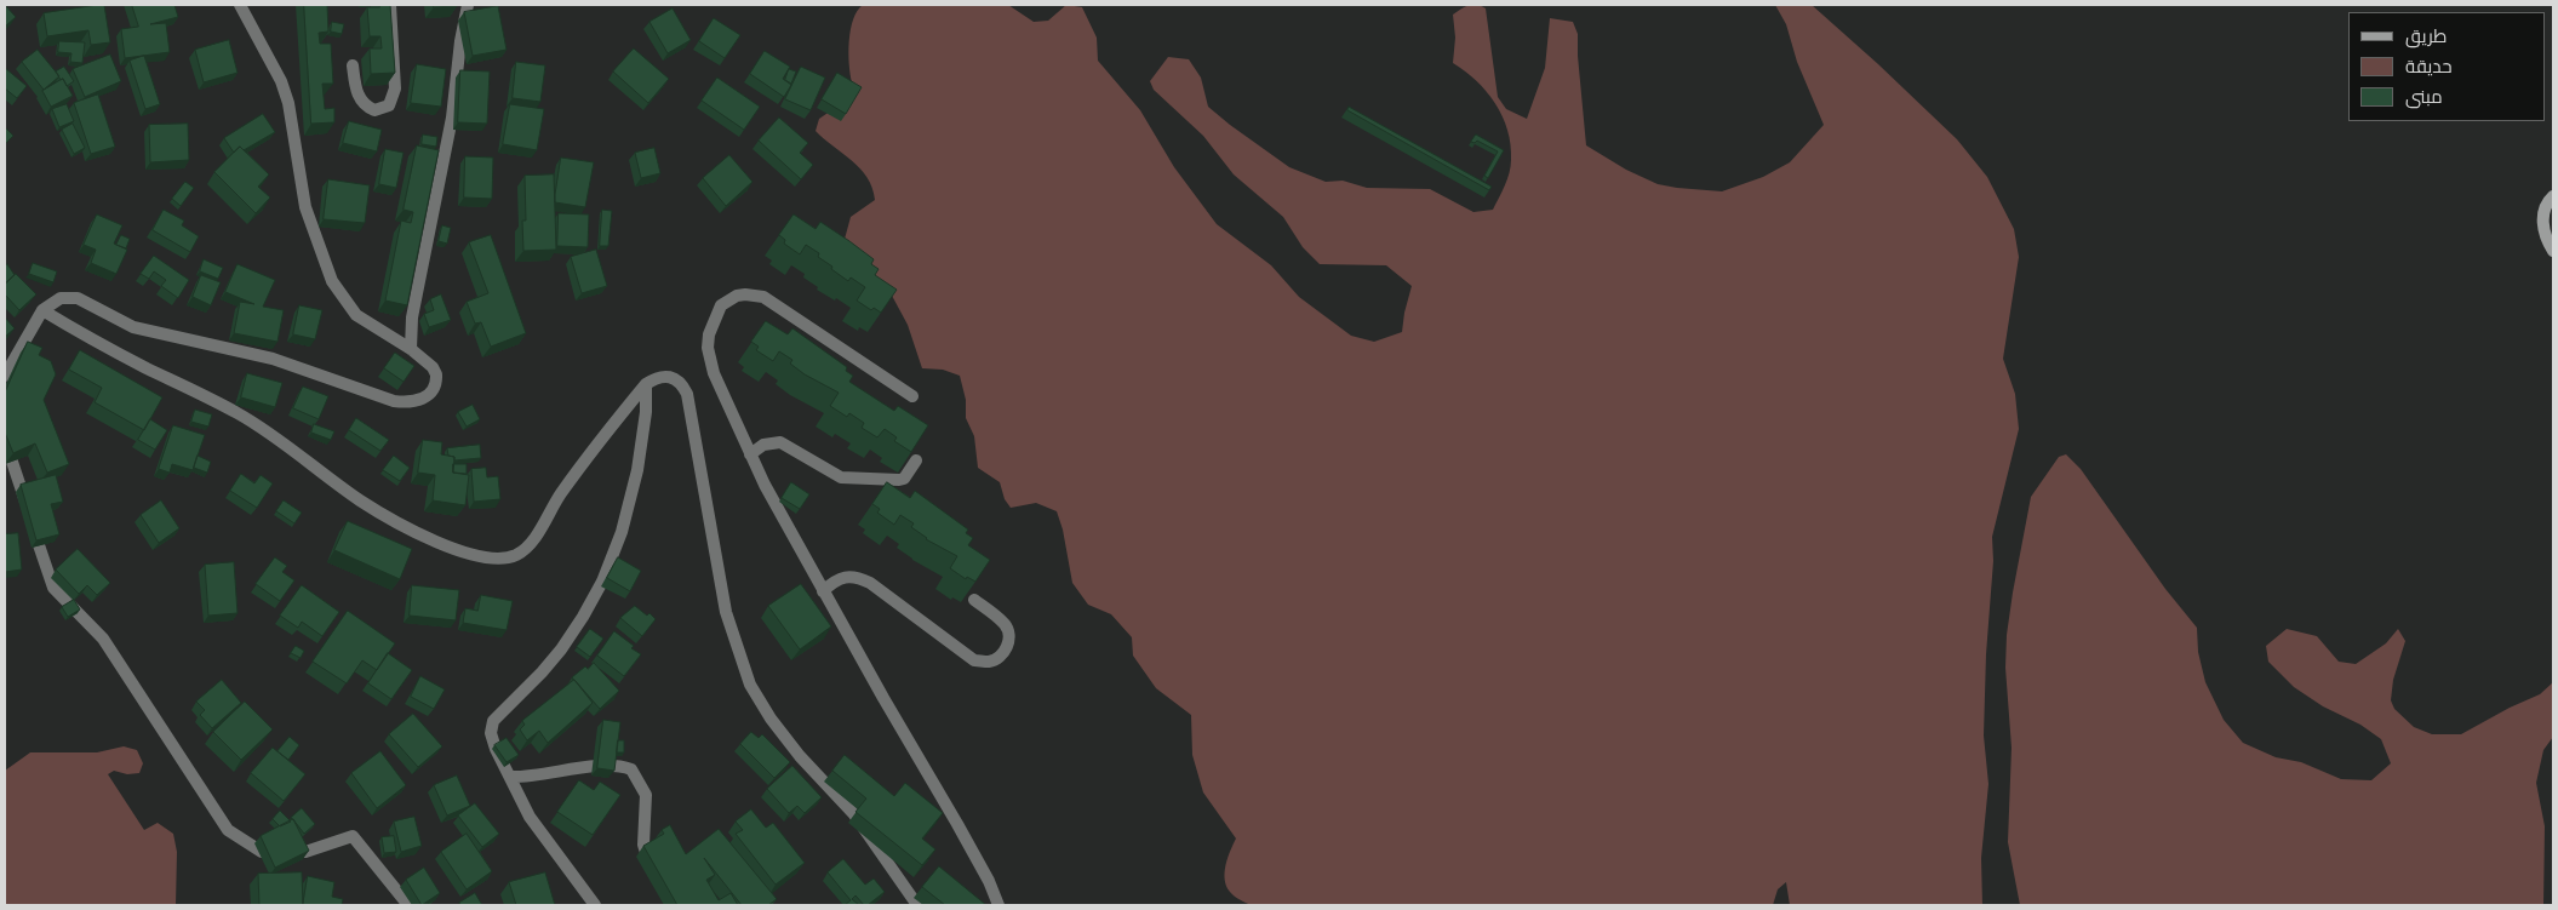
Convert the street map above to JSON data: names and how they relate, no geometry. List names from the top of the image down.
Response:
{
  "legend": ["طريق", "حديقة", "مبنى"]
}
